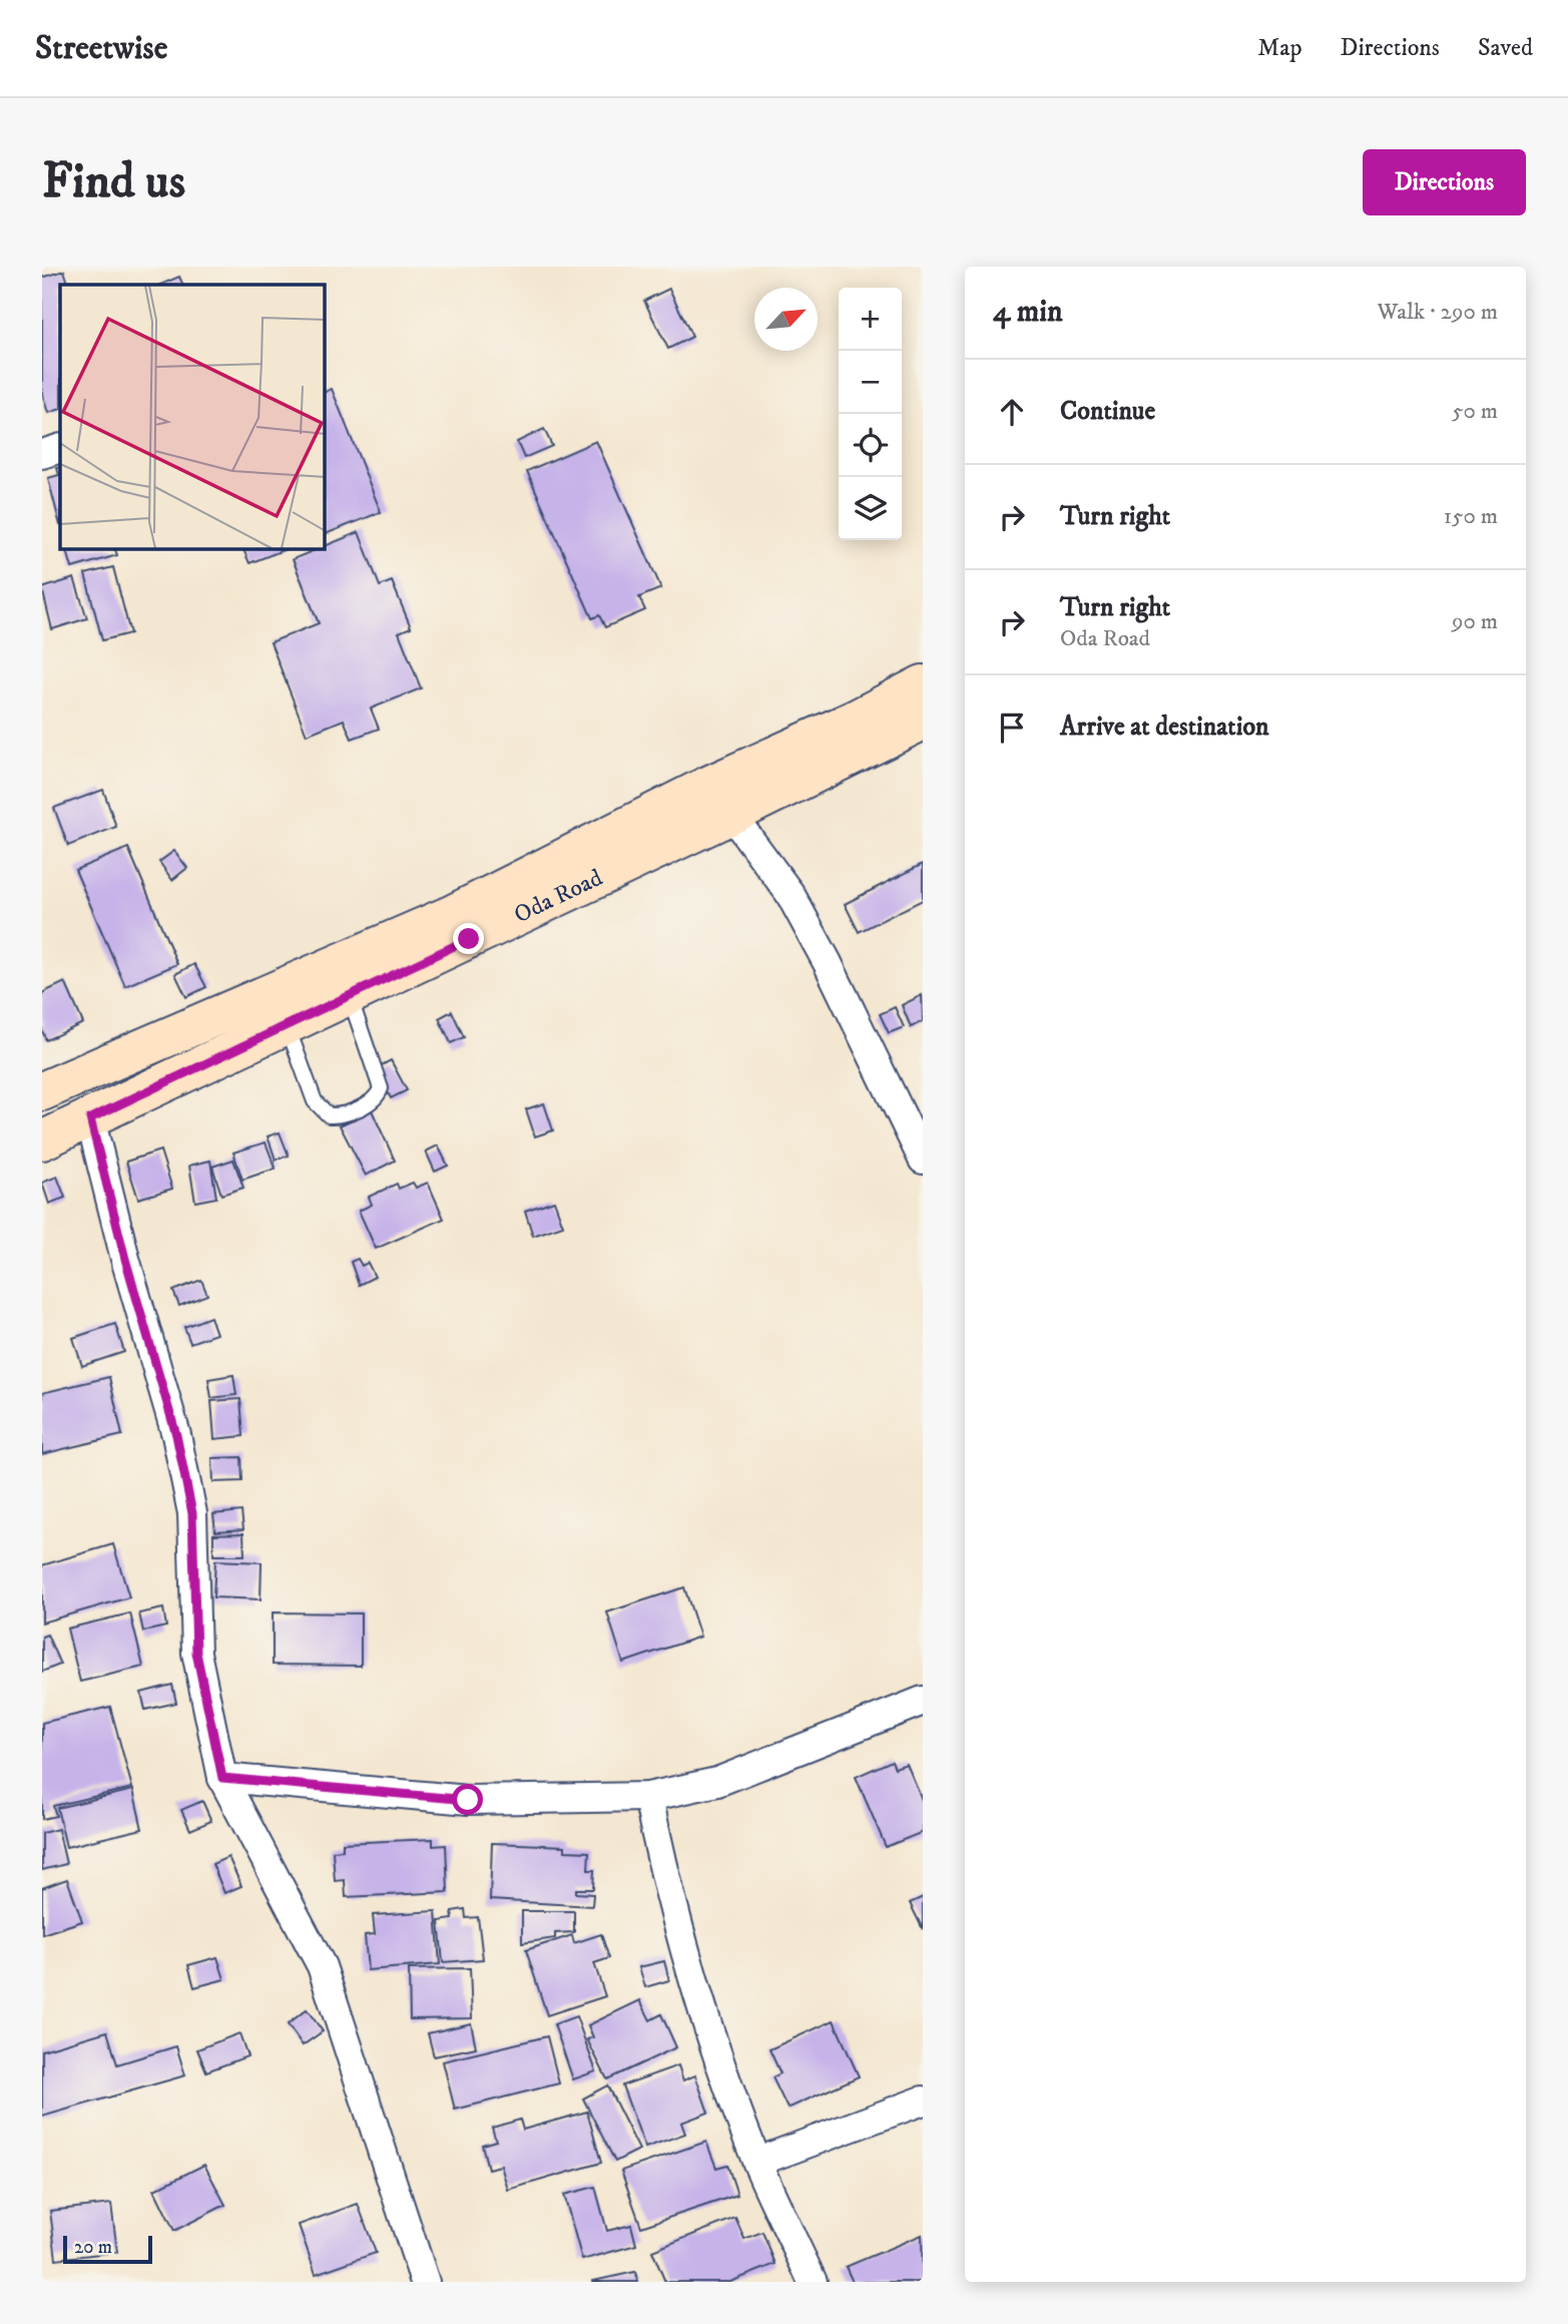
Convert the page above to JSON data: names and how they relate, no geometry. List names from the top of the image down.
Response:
{
  "streets": {
    "street": ["Oda Road"]
  },
  "scale_bar": "20 m",
  "north": "top right",
  "page": {
    "header": "Streetwise",
    "nav": ["Map", "Directions", "Saved"],
    "buttons": "Directions",
    "title": "Find us",
    "heading": ["4 min", "Walk · 290 m"],
    "map_buttons": ["+", "−"],
    "list": [
      ["Continue", "50 m"],
      ["Turn right", "150 m"],
      ["Turn right", "Oda Road", "90 m"],
      "Arrive at destination"
    ],
    "scale": "20 m"
  }
}
